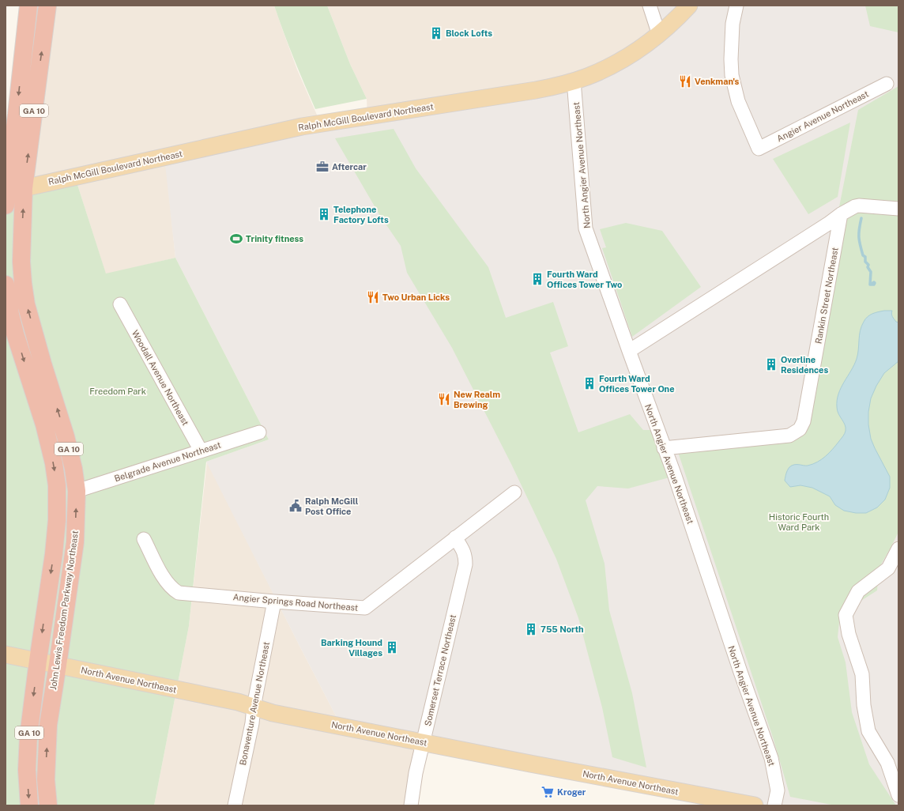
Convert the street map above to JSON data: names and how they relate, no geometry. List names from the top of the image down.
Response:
{
  "streets": {
    "highway": ["GA 10", "John Lewis Freedom Parkway Northeast"],
    "main road": ["Ralph McGill Boulevard Northeast", "North Avenue Northeast"],
    "street": [
      "Angier Avenue Northeast",
      "North Angier Avenue Northeast",
      "Rankin Street Northeast",
      "Woodall Avenue Northeast",
      "Belgrade Avenue Northeast",
      "Angier Springs Road Northeast",
      "Somerset Terrace Northeast",
      "Bonaventure Avenue Northeast"
    ]
  },
  "crossings": [
    ["Ralph McGill Boulevard Northeast", "North Angier Avenue Northeast"],
    ["Ralph McGill Boulevard Northeast", "John Lewis Freedom Parkway Northeast"],
    ["North Angier Avenue Northeast", "Rankin Street Northeast"],
    ["Woodall Avenue Northeast", "Belgrade Avenue Northeast"],
    ["Belgrade Avenue Northeast", "John Lewis Freedom Parkway Northeast"],
    ["Angier Springs Road Northeast", "Somerset Terrace Northeast"],
    ["Angier Springs Road Northeast", "Bonaventure Avenue Northeast"],
    ["John Lewis Freedom Parkway Northeast", "North Avenue Northeast"],
    ["Somerset Terrace Northeast", "North Avenue Northeast"],
    ["North Avenue Northeast", "Bonaventure Avenue Northeast"]
  ],
  "parks": ["Freedom Park", "Historic Fourth Ward Park"],
  "places": {
    "building": [
      "Block Lofts",
      "Telephone Factory Lofts",
      "Fourth Ward Offices Tower Two",
      "Overline Residences",
      "Fourth Ward Offices Tower One",
      "755 North",
      "Barking Hound Villages"
    ],
    "restaurant": ["Venkman's", "Two Urban Licks", "New Realm Brewing"],
    "office": ["Aftercar"],
    "sports": ["Trinity fitness"],
    "public building": ["Ralph McGill Post Office"],
    "supermarket": ["Kroger"]
  }
}
